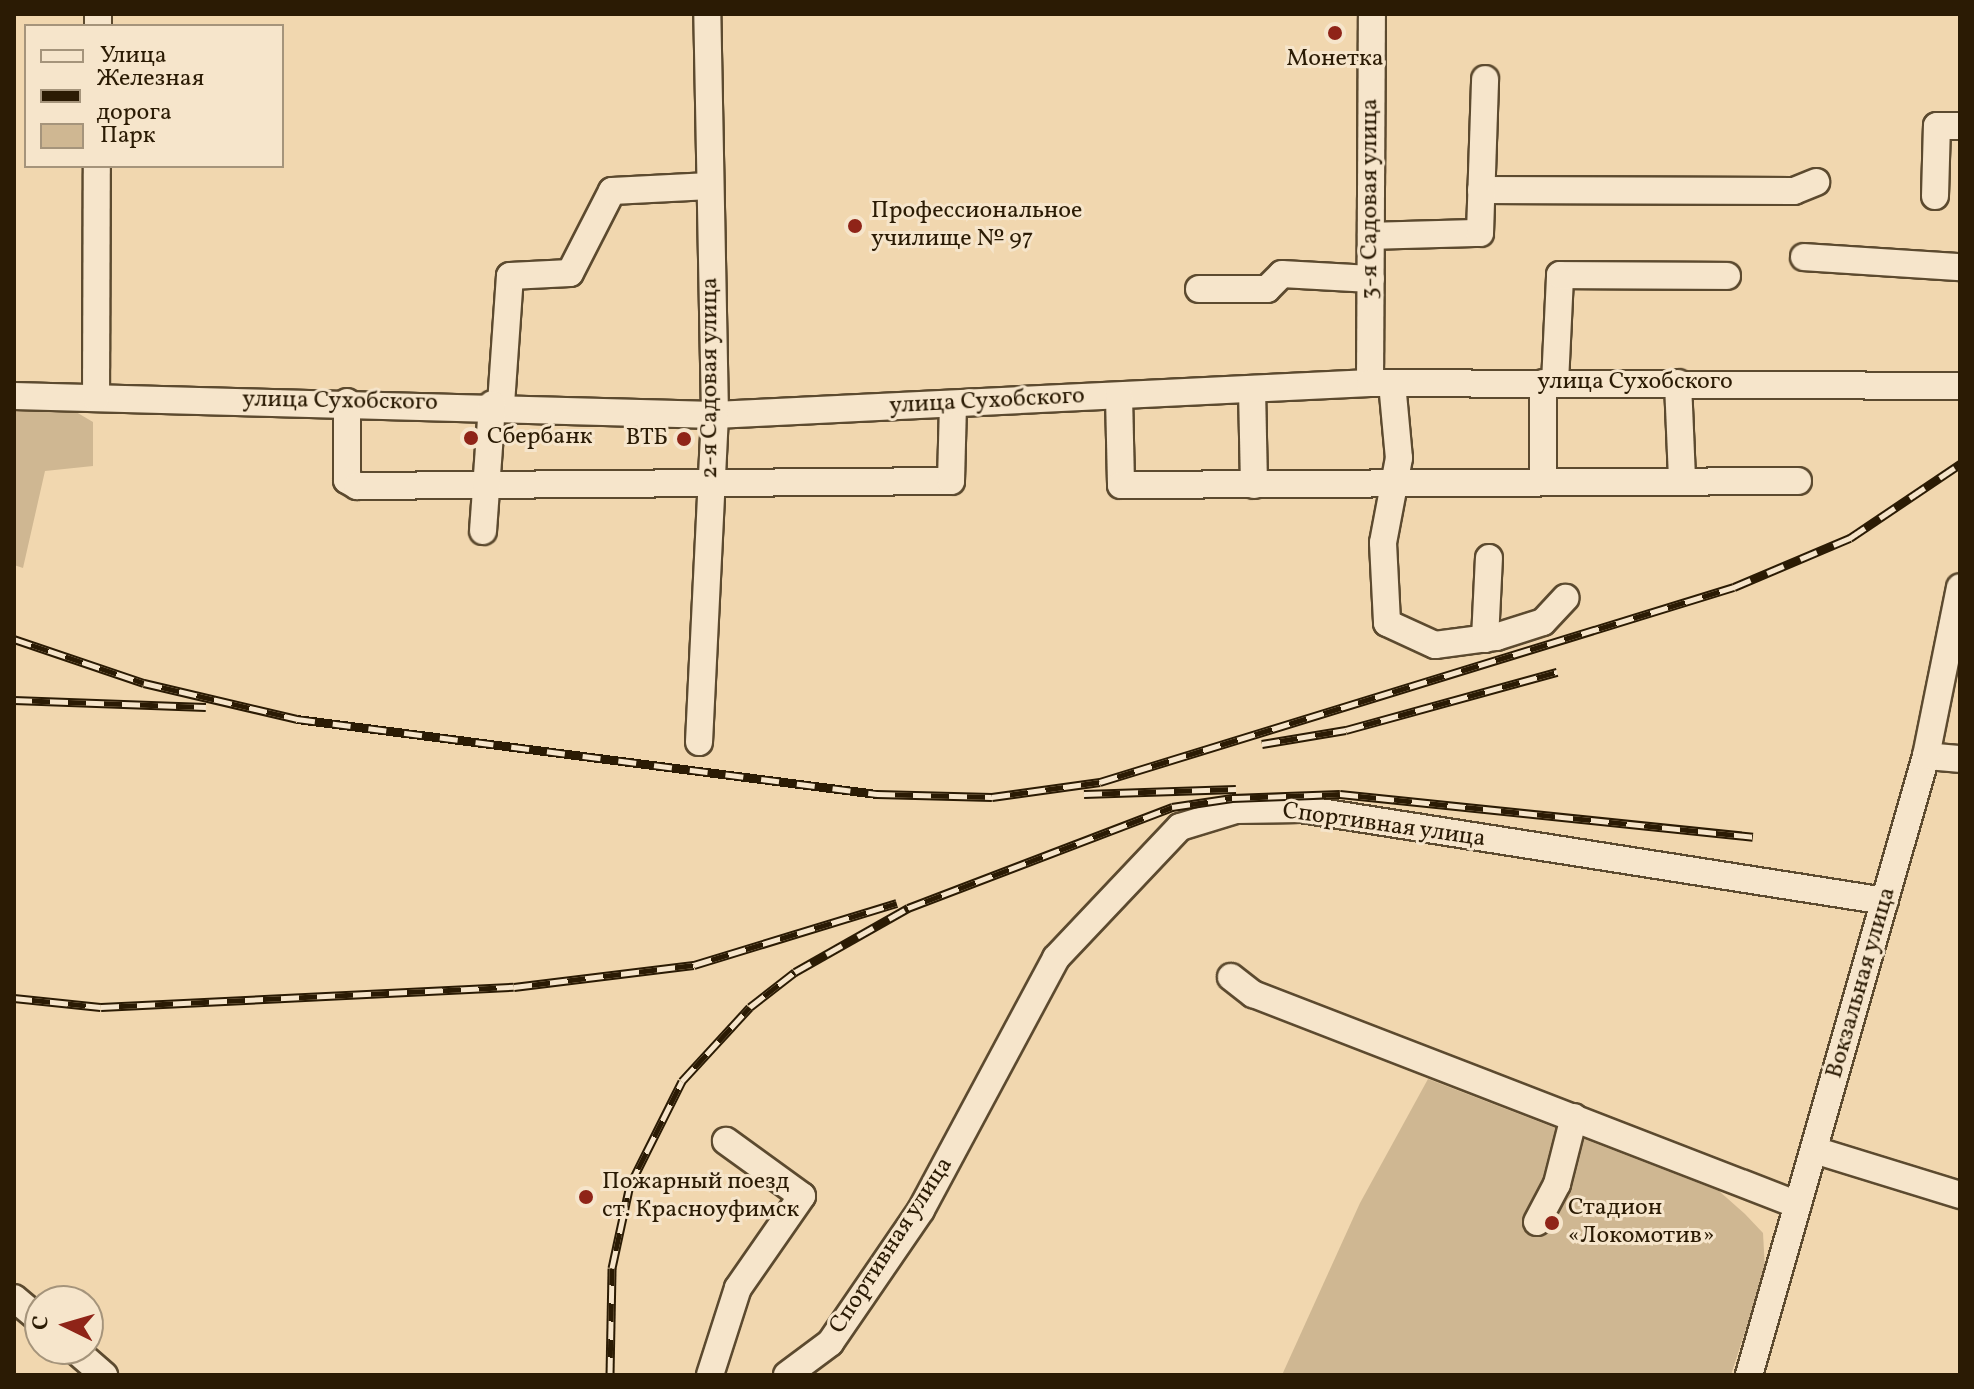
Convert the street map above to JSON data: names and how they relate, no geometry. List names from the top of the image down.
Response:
{
  "streets": {
    "street": [
      "3-я Садовая улица",
      "2-я Садовая улица",
      "улица Сухобского",
      "Спортивная улица",
      "Вокзальная улица"
    ]
  },
  "crossings": [
    ["3-я Садовая улица", "улица Сухобского"],
    ["2-я Садовая улица", "улица Сухобского"],
    ["Спортивная улица", "Вокзальная улица"]
  ],
  "places": [
    "Монетка",
    "Профессиональное училище № 97",
    "Сбербанк",
    "ВТБ",
    "Пожарный поезд ст. Красноуфимск",
    "Стадион «Локомотив»"
  ],
  "legend": ["Улица", "Железная дорога", "Парк"],
  "north": "left"
}
